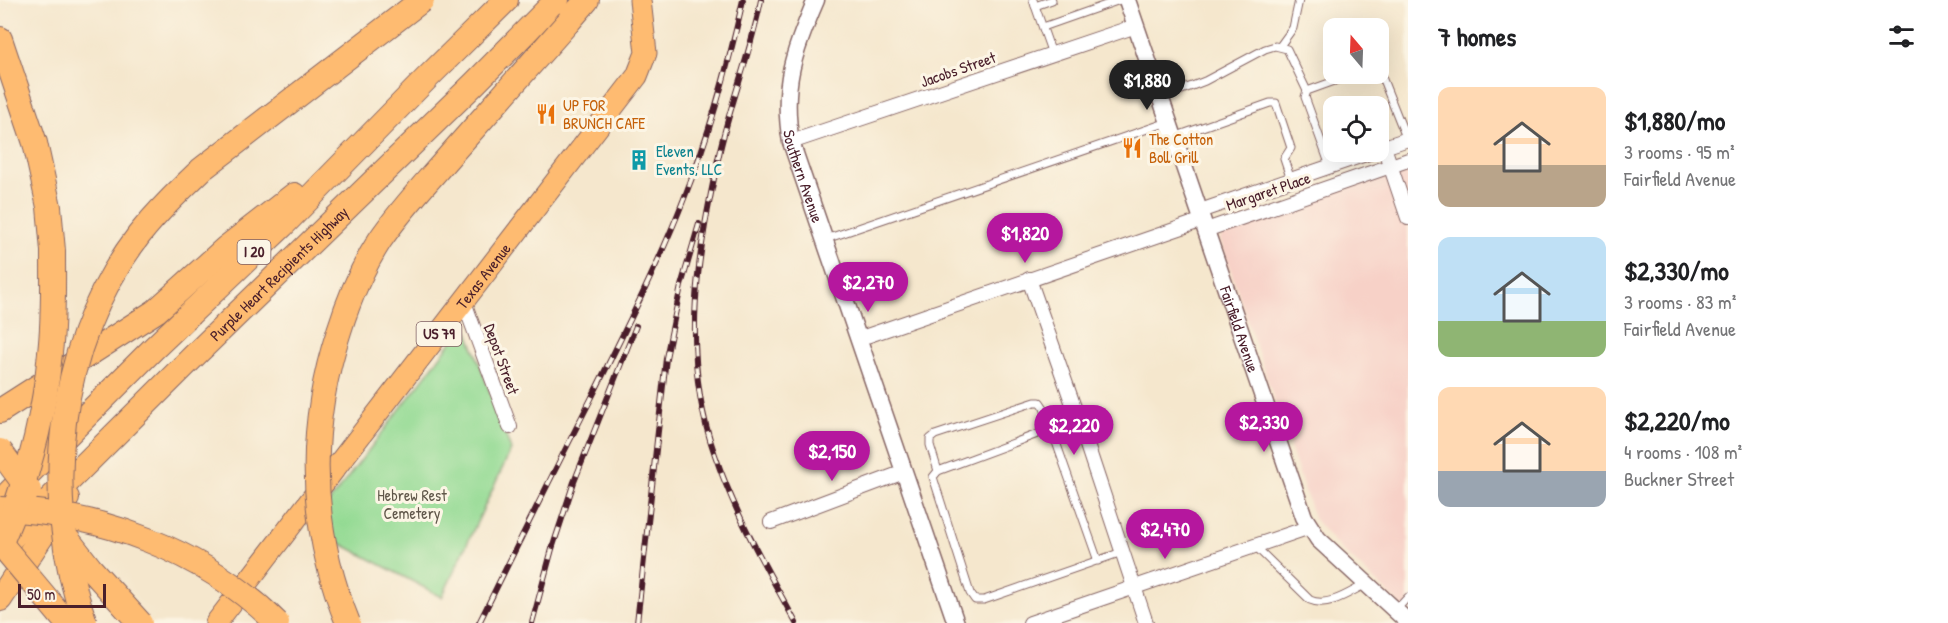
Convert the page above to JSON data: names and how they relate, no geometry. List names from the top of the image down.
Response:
{
  "streets": {
    "highway": ["I 20", "Purple Heart Recipients Highway"],
    "main road": ["Texas Avenue", "US 79"],
    "street": [
      "Jacobs Street",
      "Southern Avenue",
      "Margaret Place",
      "Fairfield Avenue",
      "Depot Street"
    ]
  },
  "crossings": [
    ["Jacobs Street", "Southern Avenue"],
    ["Jacobs Street", "Fairfield Avenue"],
    ["Southern Avenue", "Margaret Place"],
    ["Margaret Place", "Fairfield Avenue"],
    ["Texas Avenue", "Depot Street"]
  ],
  "parks": ["Hebrew Rest Cemetery"],
  "places": {
    "restaurant": ["UP FOR BRUNCH CAFE", "The Cotton Boll Grill"],
    "building": ["Eleven Events, LLC"]
  },
  "scale_bar": "50 m",
  "north": "top",
  "page": {
    "heading": "7 homes",
    "price": [
      "$1,880",
      "$1,820",
      "$2,270",
      "$2,330",
      "$2,220",
      "$2,150",
      "$2,470"
    ],
    "list": [
      {
        "name": "$1,880/mo",
        "note": "3 rooms · 95 m² · Fairfield Avenue"
      },
      {
        "name": "$2,330/mo",
        "note": "3 rooms · 83 m² · Fairfield Avenue"
      },
      {
        "name": "$2,220/mo",
        "note": "4 rooms · 108 m² · Buckner Street"
      }
    ],
    "scale": "50 m"
  }
}
